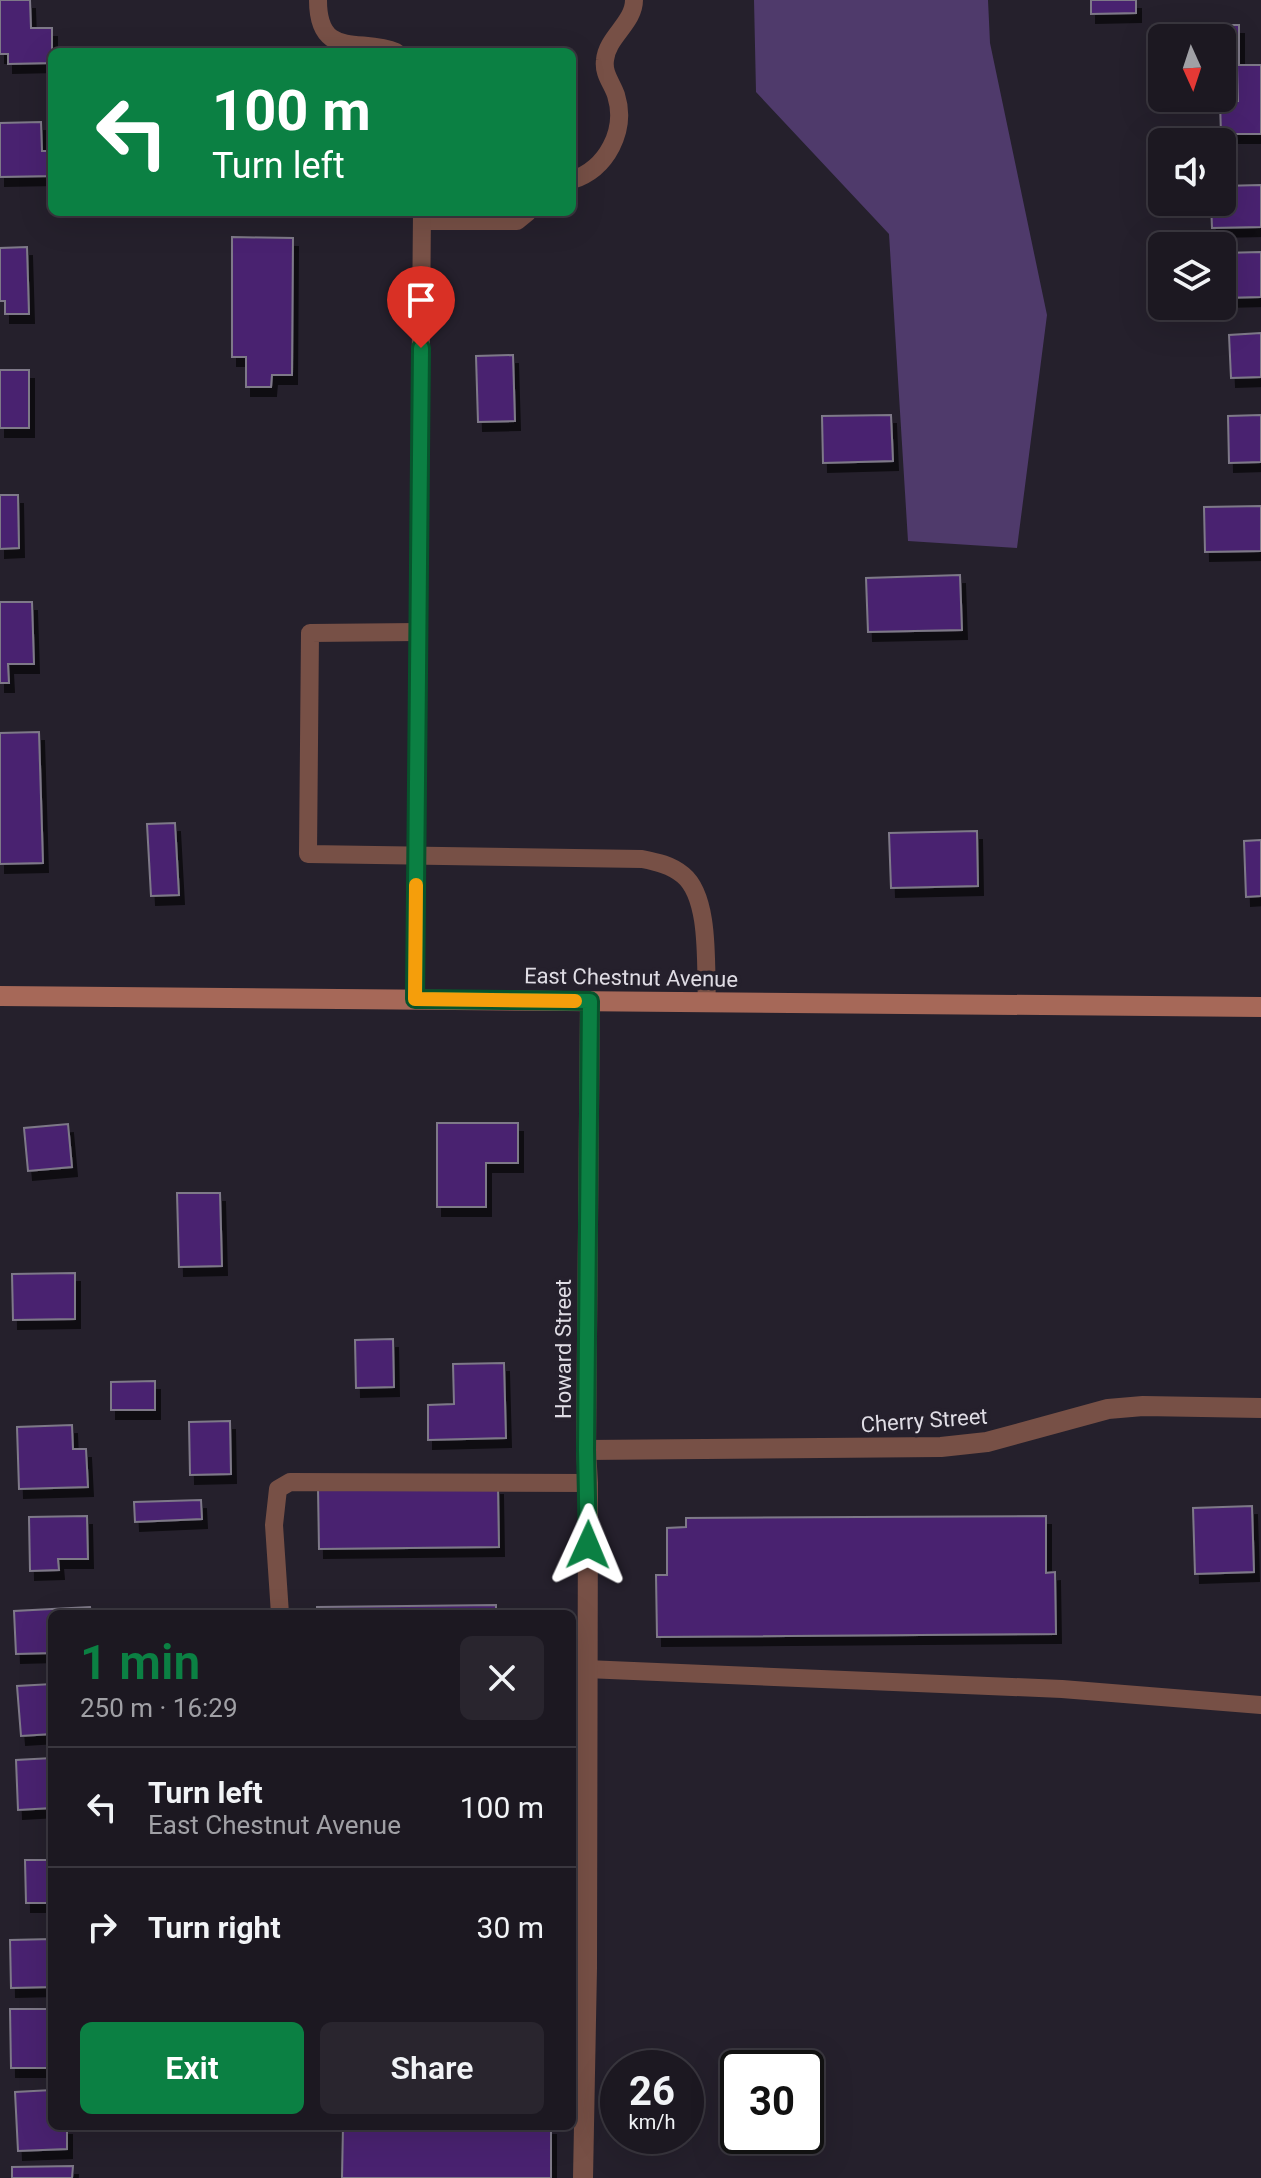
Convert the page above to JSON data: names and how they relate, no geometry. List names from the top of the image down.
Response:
{
  "streets": {
    "street": ["East Chestnut Avenue", "Howard Street", "Cherry Street"]
  },
  "crossings": [
    ["East Chestnut Avenue", "Howard Street"],
    ["Howard Street", "Cherry Street"]
  ],
  "north": "bottom",
  "page": {
    "turn": ["100 m", "Turn left"],
    "heading": ["1 min", "250 m · 16:29"],
    "list": [
      {
        "name": "Turn left",
        "note": "East Chestnut Avenue",
        "value": "100 m"
      },
      {
        "name": "Turn right",
        "value": "30 m"
      }
    ],
    "buttons": ["Exit", "Share"],
    "speed": "26 km/h",
    "limit": "30"
  }
}
